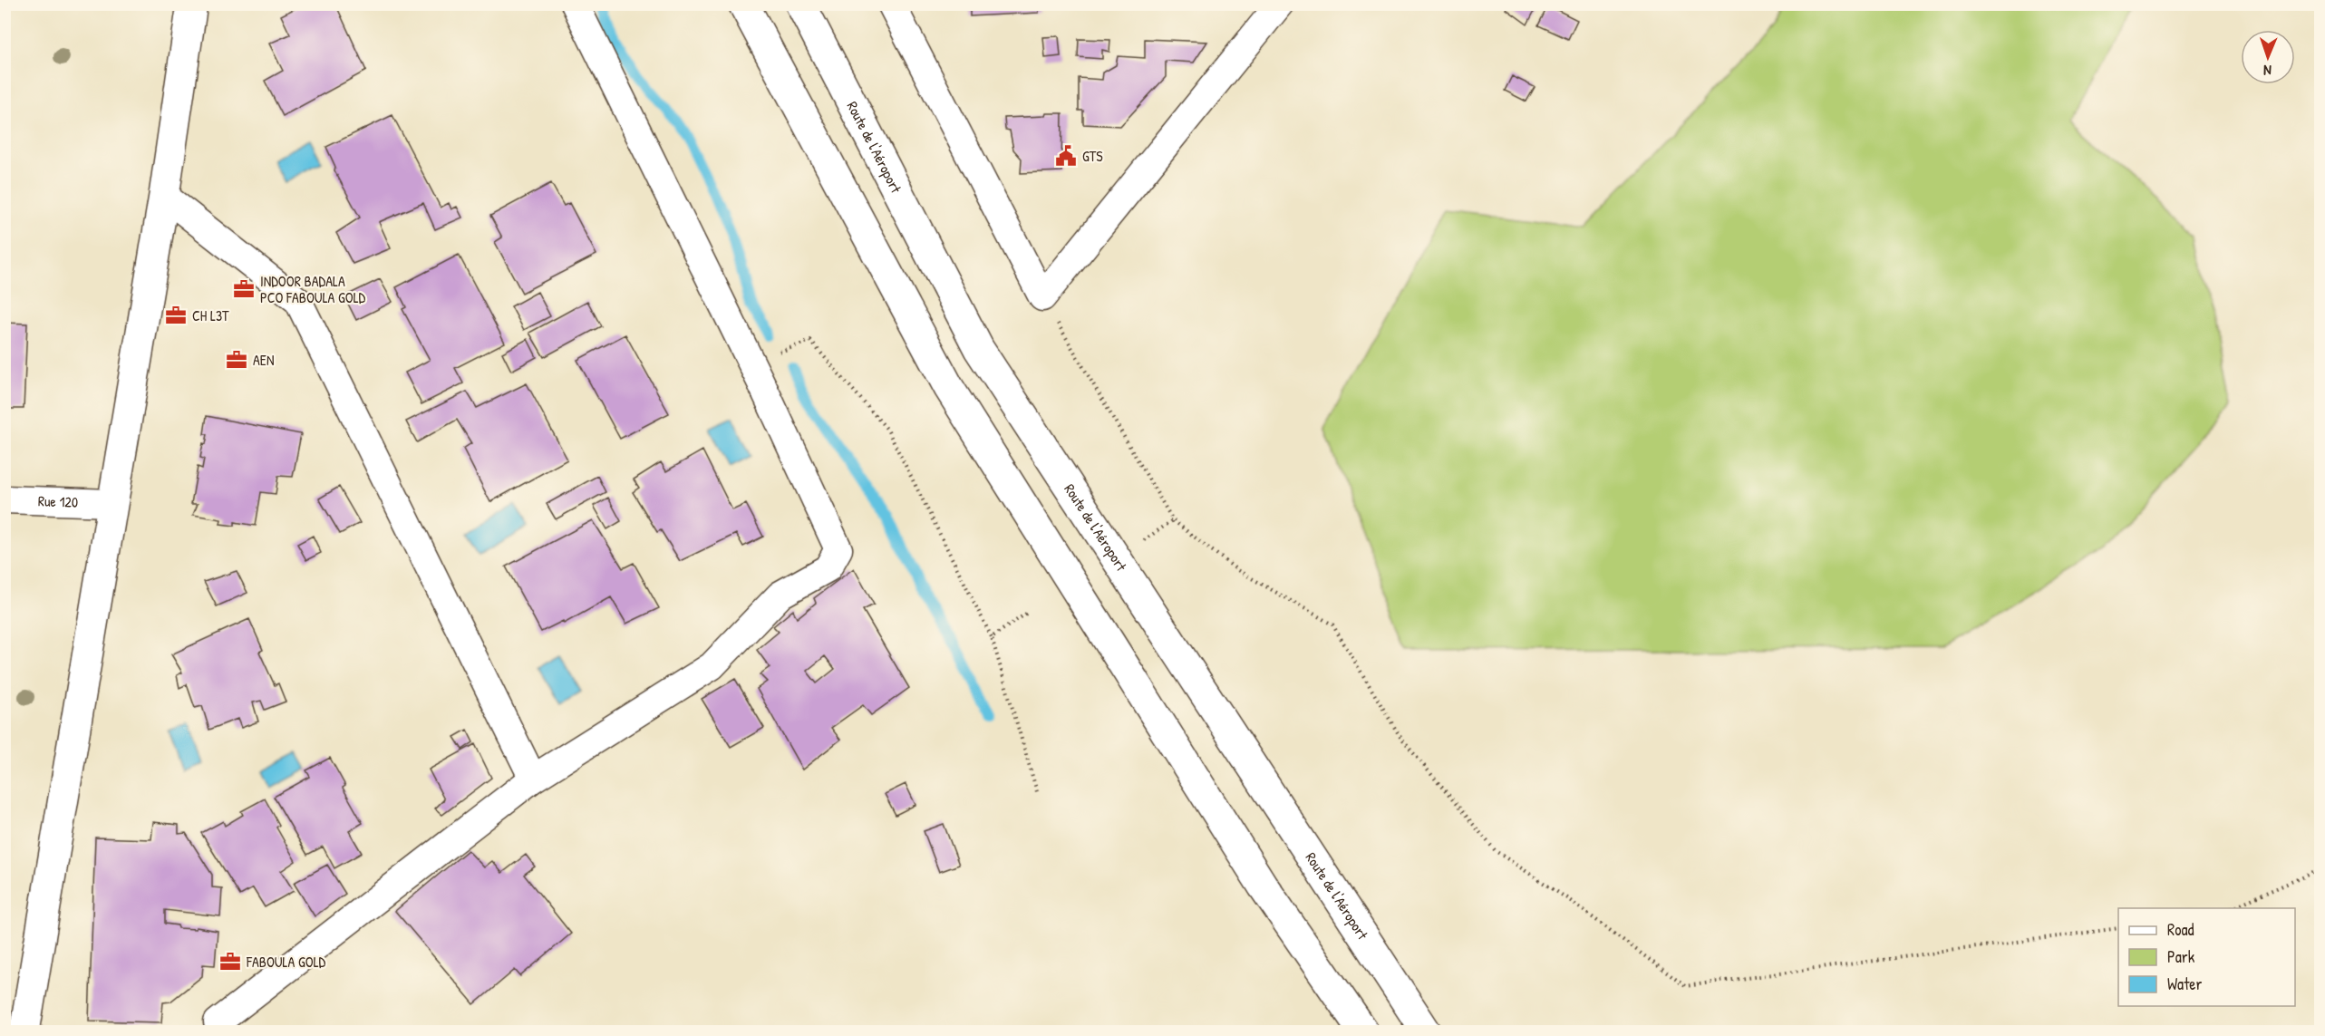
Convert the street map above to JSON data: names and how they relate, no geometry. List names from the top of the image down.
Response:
{
  "streets": {
    "main road": ["Route de l'Aéroport"],
    "street": ["Rue 120"]
  },
  "places": {
    "public building": ["GTS"],
    "office": [
      "INDOOR BADALA PCO FABOULA GOLD",
      "CH L3T",
      "AEN",
      "FABOULA GOLD"
    ]
  },
  "legend": ["Road", "Park", "Water"],
  "north": "bottom"
}
